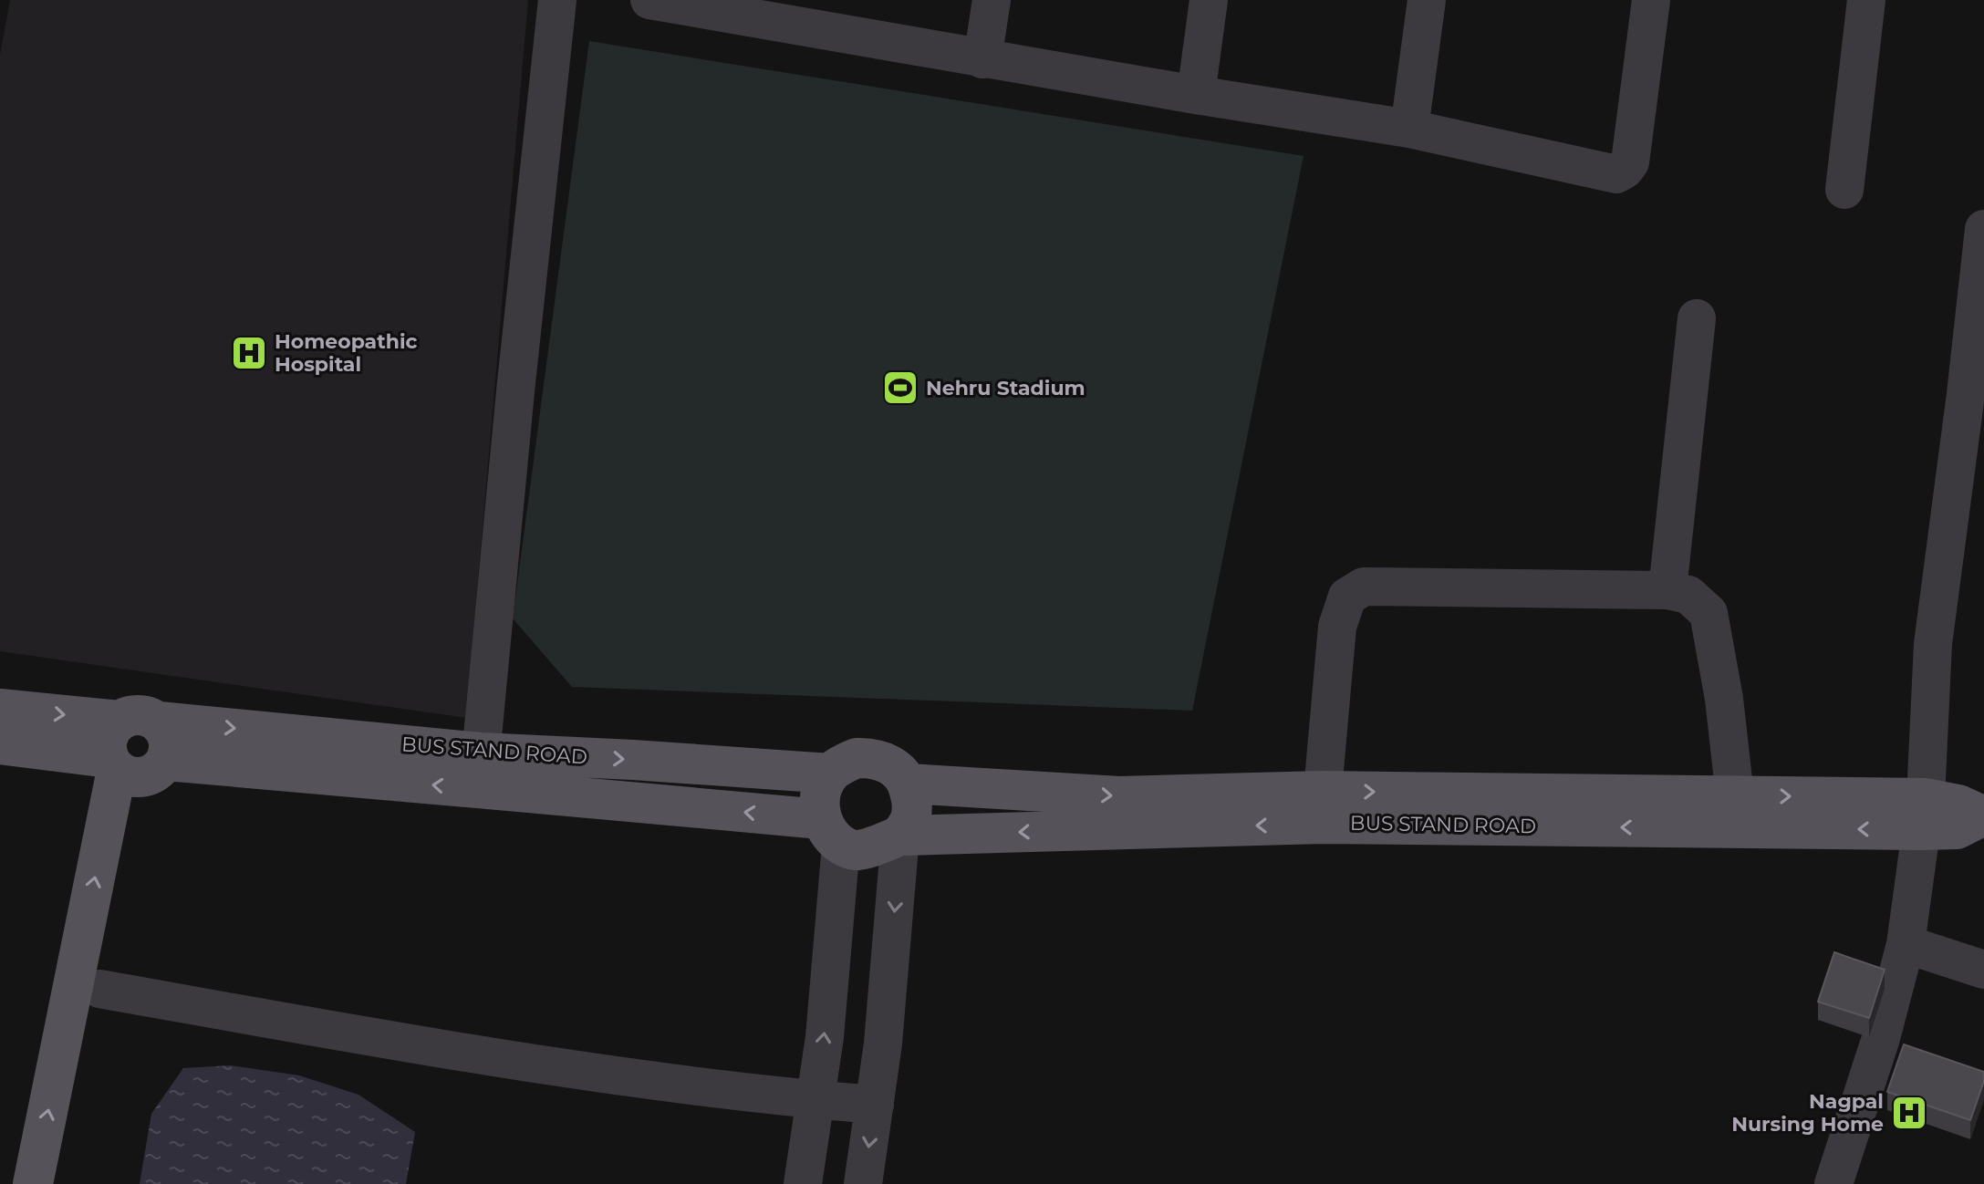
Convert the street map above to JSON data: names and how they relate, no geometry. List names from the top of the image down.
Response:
{
  "streets": {
    "main road": ["BUS STAND ROAD"]
  },
  "places": {
    "hospital": ["Homeopathic Hospital", "Nagpal Nursing Home"],
    "sports": ["Nehru Stadium"]
  }
}
